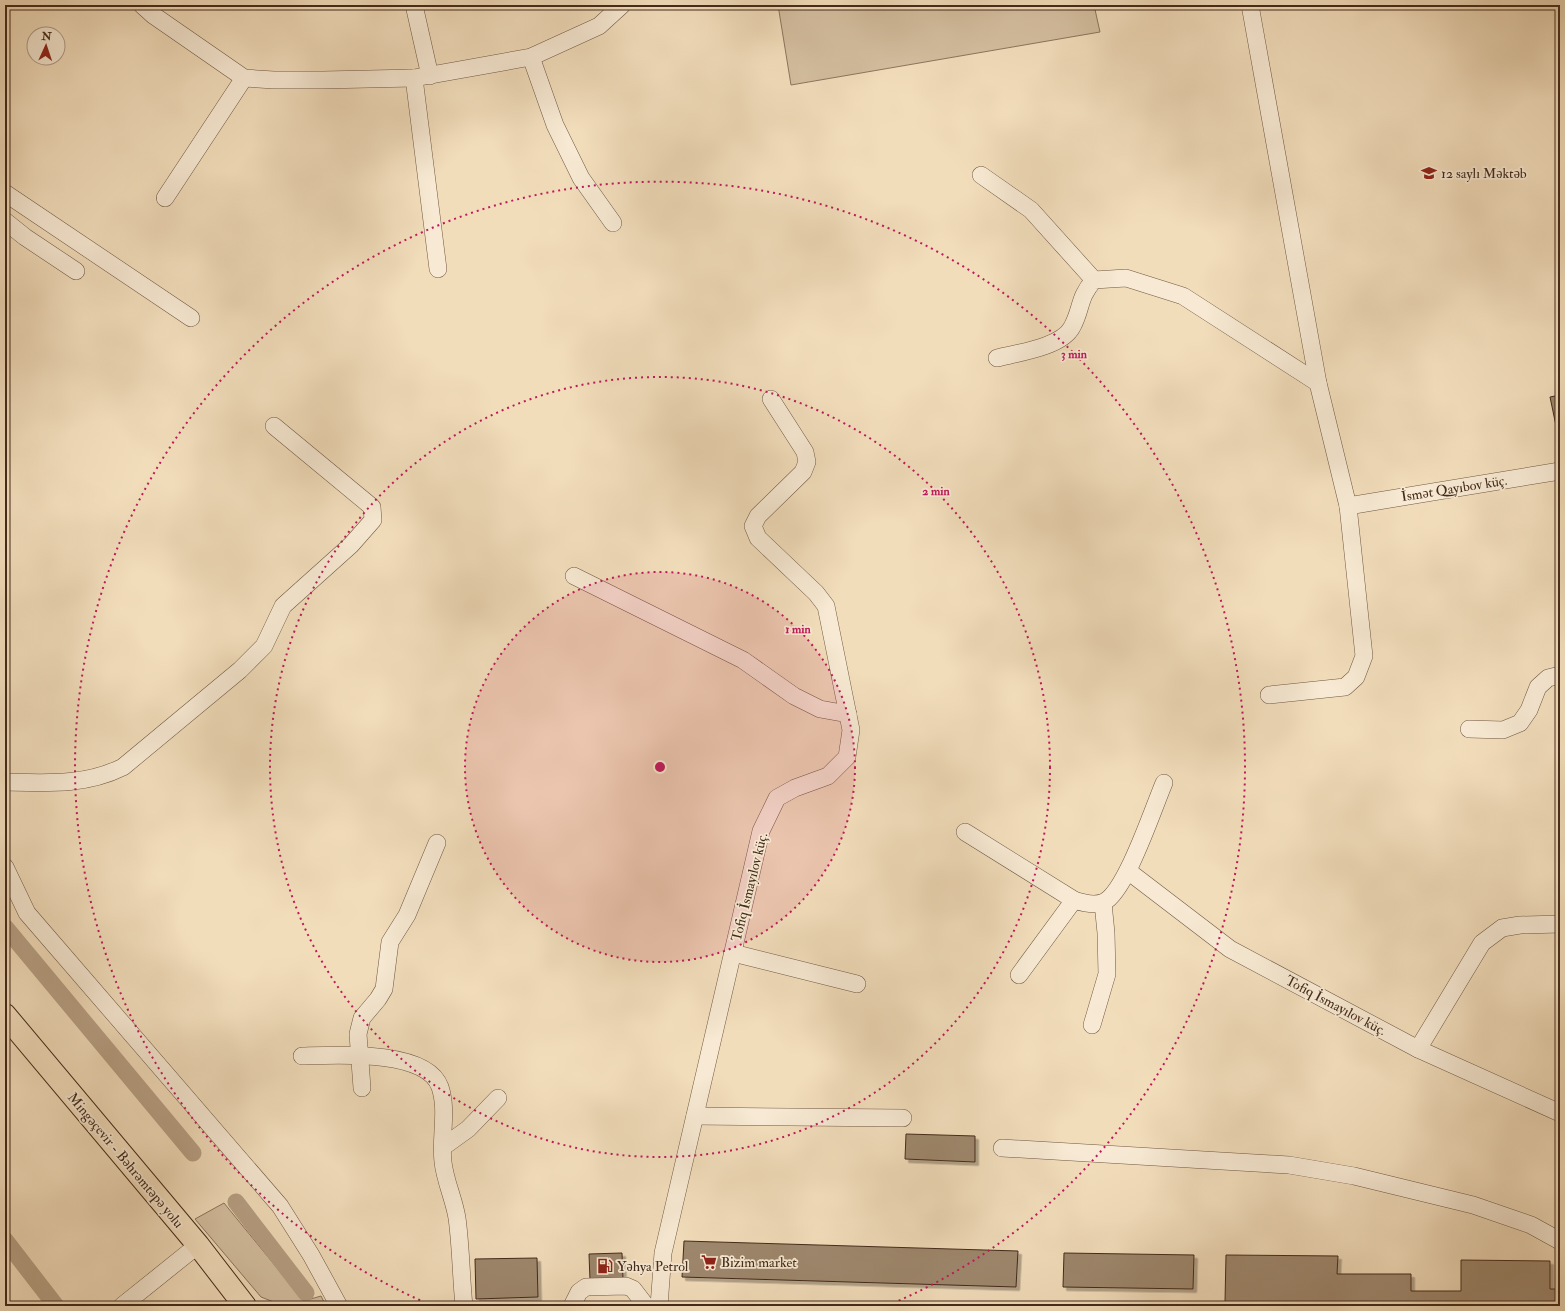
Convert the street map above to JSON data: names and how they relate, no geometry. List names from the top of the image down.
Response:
{
  "streets": {
    "main road": ["Mingəçevir - Bəhrəmtəpə yolu"],
    "street": ["İsmət Qayıbov küç.", "Tofiq İsmayılov küç."]
  },
  "places": {
    "school or university": ["12 saylı Məktəb"],
    "supermarket": ["Bizim market"],
    "fuel station": ["Yəhya Petrol"]
  },
  "north": "top",
  "rings": ["3 min", "2 min", "1 min"]
}
